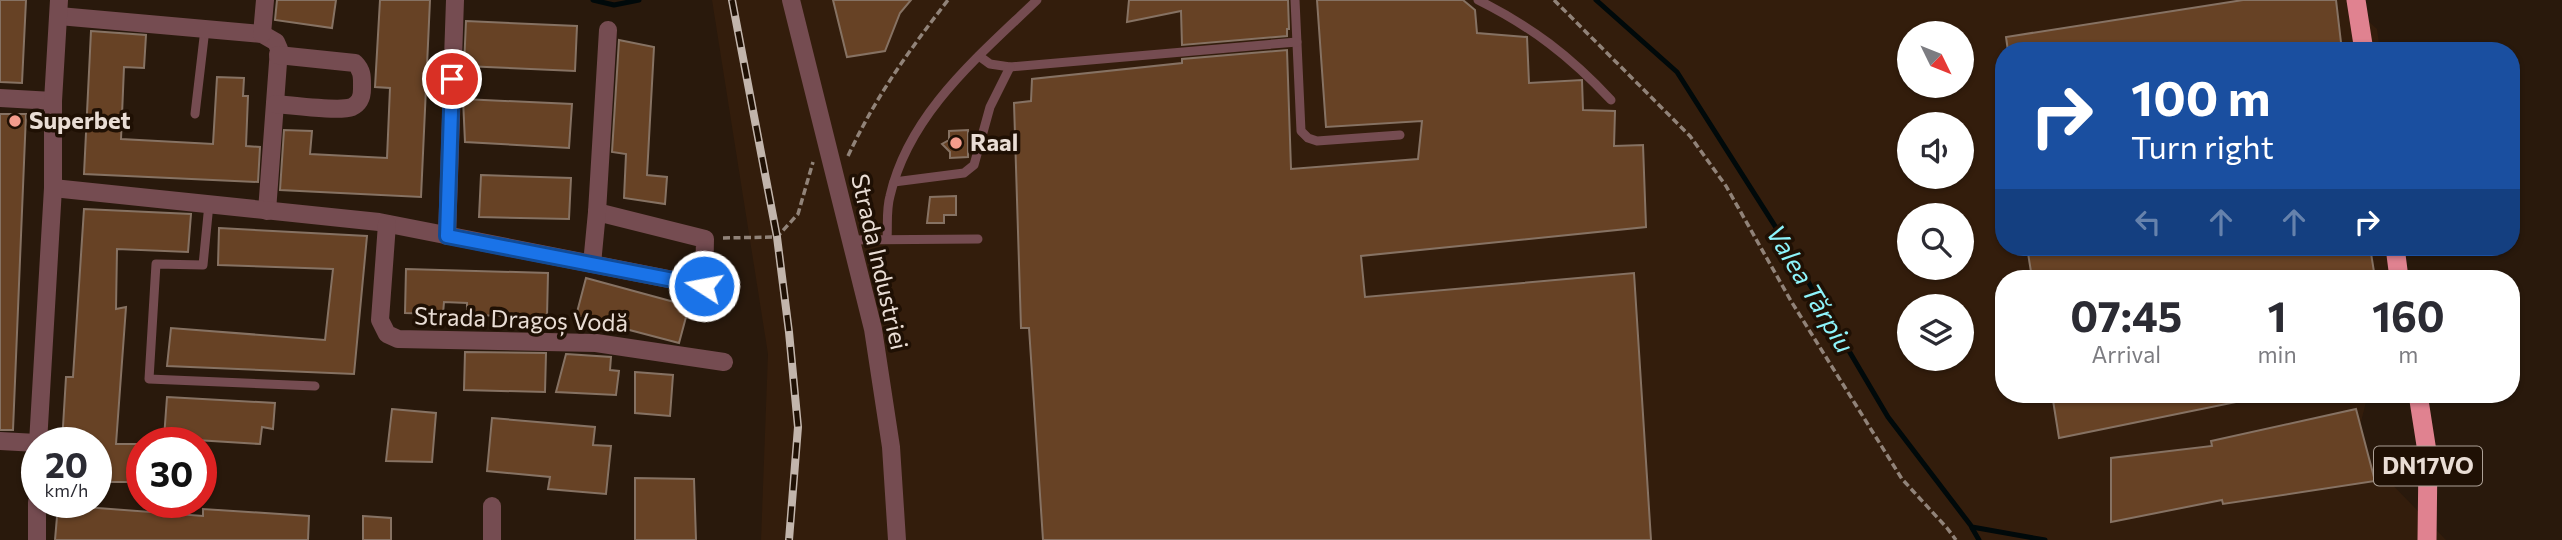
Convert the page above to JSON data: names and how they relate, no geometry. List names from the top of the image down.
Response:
{
  "streets": {
    "highway": ["DN17VO"],
    "street": ["Strada Industriei", "Strada Dragoș Vodă"]
  },
  "water": ["Valea Tărpiu"],
  "places": ["Superbet", "Raal"],
  "north": "bottom right",
  "page": {
    "turn": ["100 m", "Turn right"],
    "eta": [
      "07:45",
      "Arrival",
      "1",
      "min",
      "160",
      "m"
    ],
    "speed": "20 km/h",
    "limit": "30"
  }
}
